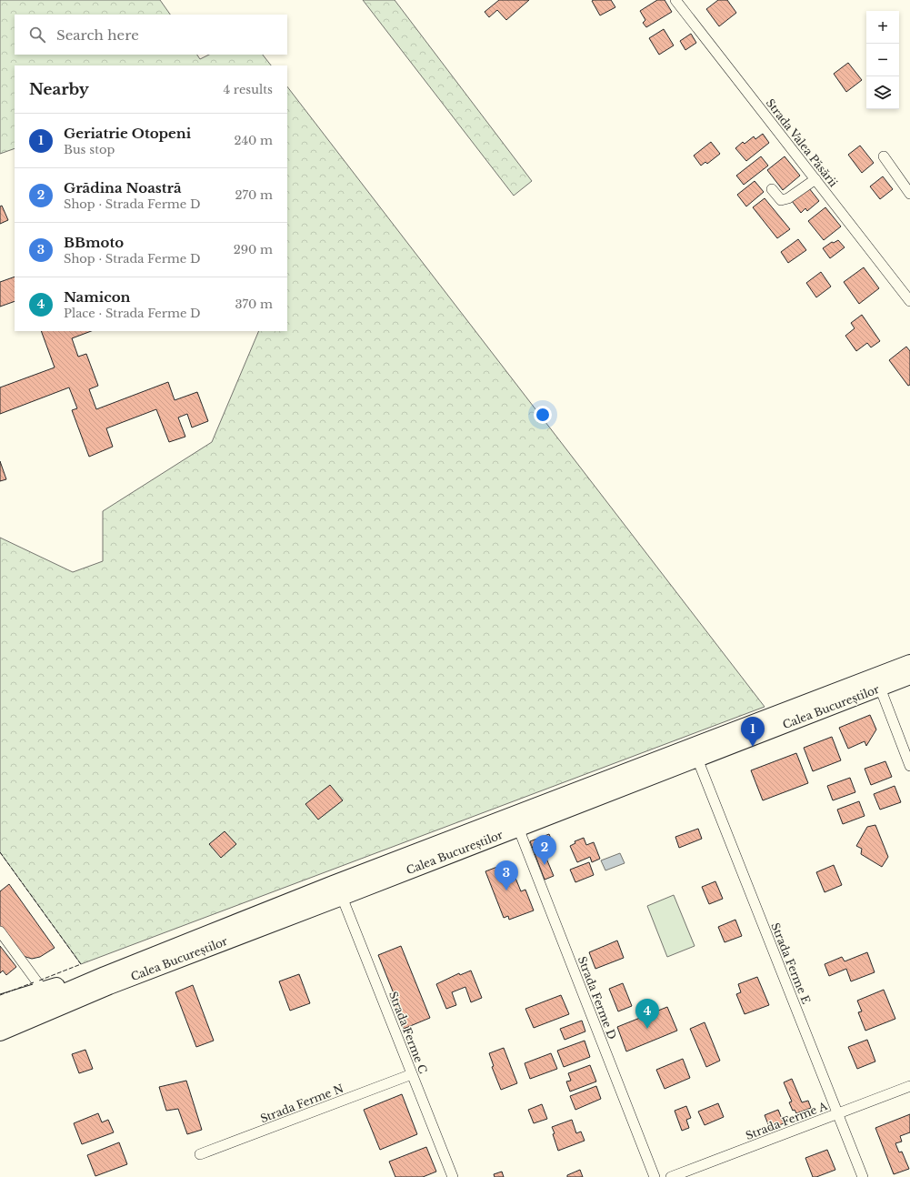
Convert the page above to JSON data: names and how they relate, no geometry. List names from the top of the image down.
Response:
{
  "streets": {
    "highway": ["Calea Bucureștilor"],
    "street": [
      "Strada Valea Păsării",
      "Strada Ferme E",
      "Strada Ferme D",
      "Strada Ferme C",
      "Strada Ferme N",
      "Strada Ferme A"
    ]
  },
  "crossings": [
    ["Calea Bucureștilor", "Strada Ferme E"],
    ["Calea Bucureștilor", "Strada Ferme D"],
    ["Calea Bucureștilor", "Strada Ferme C"],
    ["Strada Ferme E", "Strada Ferme A"],
    ["Strada Ferme C", "Strada Ferme N"]
  ],
  "page": {
    "map_buttons": ["+", "−"],
    "search": "Search here",
    "heading": ["Nearby", "4 results"],
    "list": [
      {
        "mark": "1",
        "name": "Geriatrie Otopeni",
        "note": "Bus stop",
        "value": "240 m"
      },
      {
        "mark": "2",
        "name": "Grădina Noastră",
        "note": "Shop · Strada Ferme D",
        "value": "270 m"
      },
      {
        "mark": "3",
        "name": "BBmoto",
        "note": "Shop · Strada Ferme D",
        "value": "290 m"
      },
      {
        "mark": "4",
        "name": "Namicon",
        "note": "Place · Strada Ferme D",
        "value": "370 m"
      }
    ],
    "pins": [
      "1",
      "2",
      "3",
      "4"
    ]
  }
}
